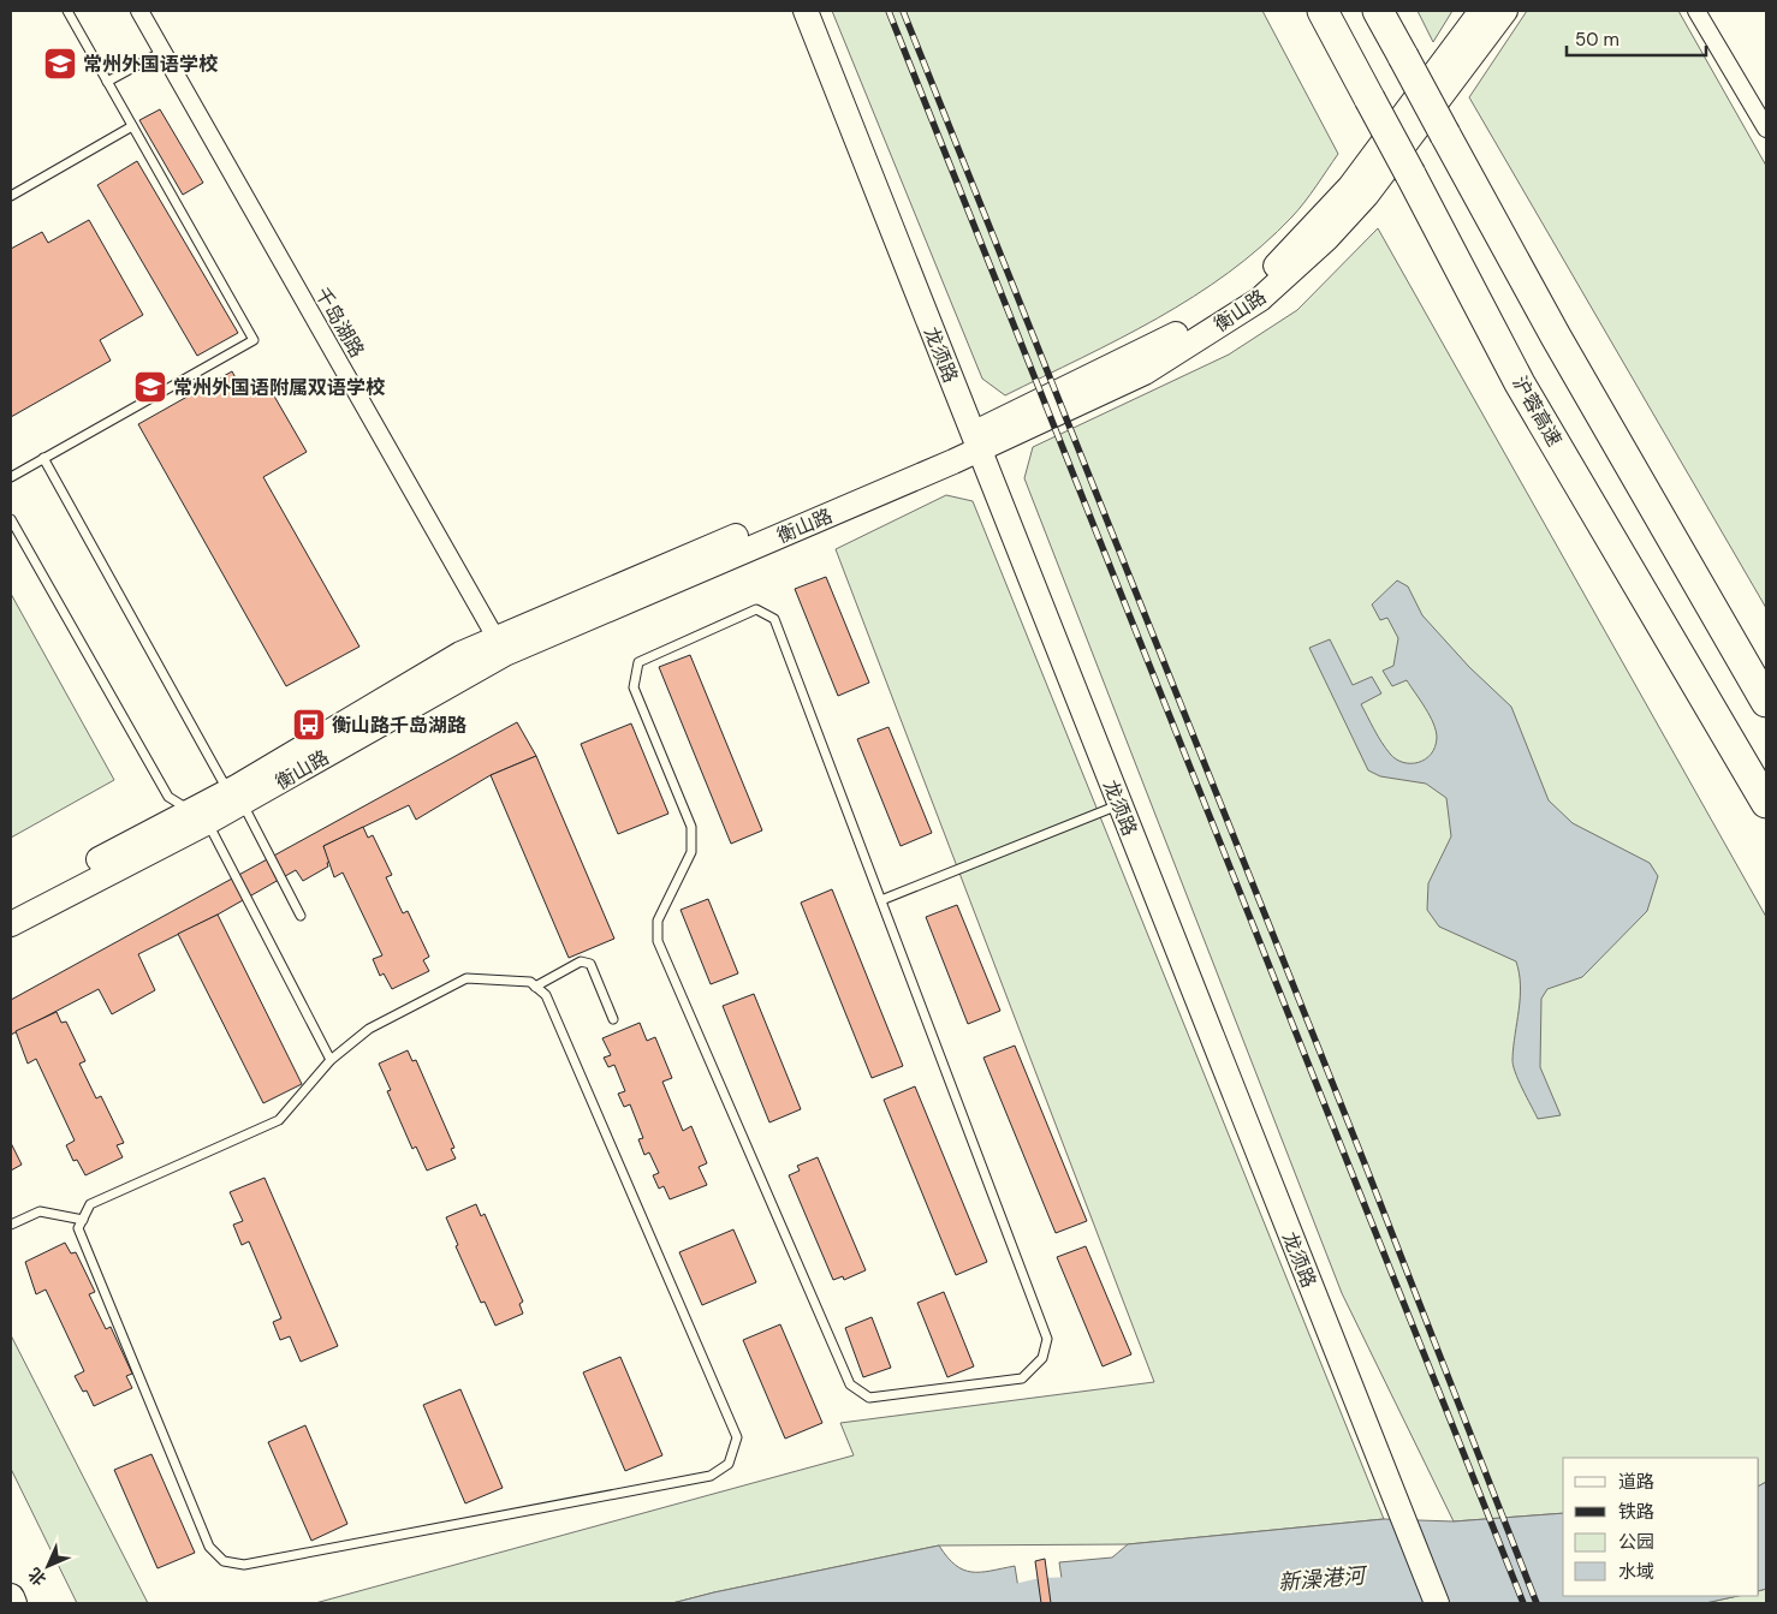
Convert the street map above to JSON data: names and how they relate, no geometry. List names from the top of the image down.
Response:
{
  "streets": {
    "highway": ["沪蓉高速"],
    "street": ["衡山路", "千岛湖路", "龙须路"]
  },
  "crossings": [
    ["衡山路", "千岛湖路"],
    ["衡山路", "龙须路"]
  ],
  "water": ["新澡港河"],
  "places": {
    "school or university": ["常州外国语学校", "常州外国语附属双语学校"],
    "bus stop": ["衡山路千岛湖路"]
  },
  "legend": [
    "道路",
    "铁路",
    "公园",
    "水域"
  ],
  "scale_bar": "50 m",
  "north": "bottom left"
}
